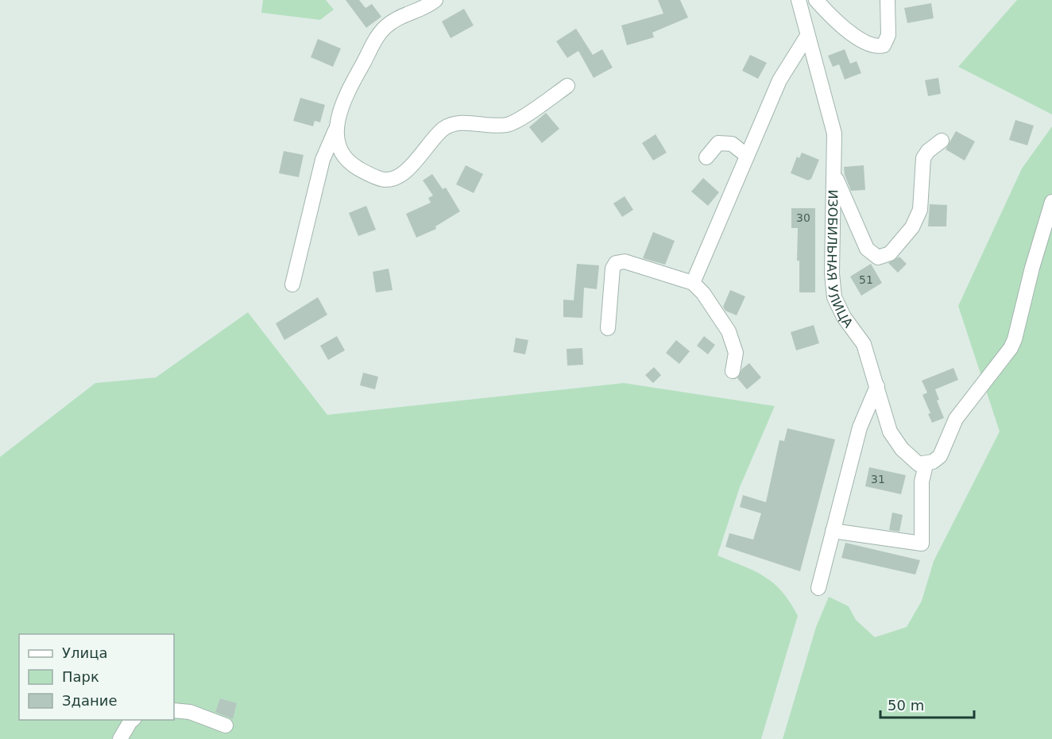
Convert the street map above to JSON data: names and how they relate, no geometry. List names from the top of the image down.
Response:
{
  "streets": {
    "street": ["ИЗОБИЛЬНАЯ УЛИЦА"]
  },
  "house_numbers": ["30", "51", "31"],
  "legend": ["Улица", "Парк", "Здание"],
  "scale_bar": "50 m"
}
